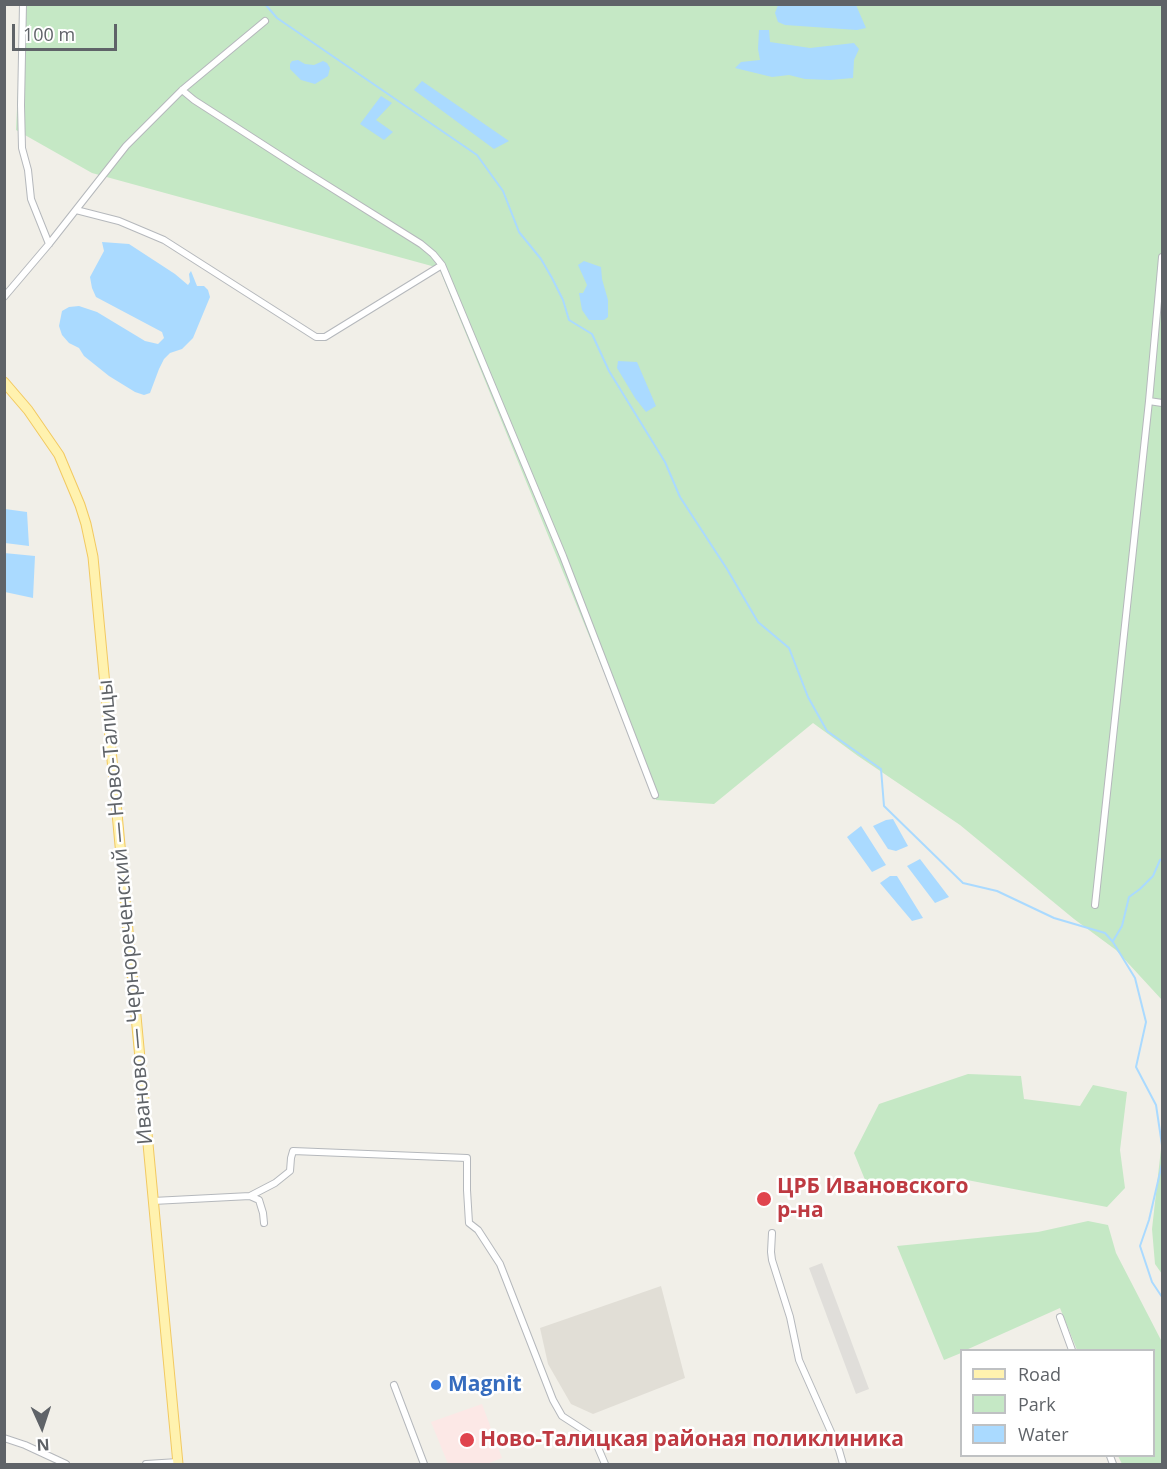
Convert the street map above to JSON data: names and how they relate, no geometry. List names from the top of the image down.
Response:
{
  "streets": {
    "main road": ["Иваново — Чернореченский — Ново-Талицы"]
  },
  "places": ["ЦРБ Ивановского р-на", "Magnit", "Ново-Талицкая районая поликлиника"],
  "legend": ["Road", "Park", "Water"],
  "scale_bar": "100 m",
  "north": "bottom"
}
